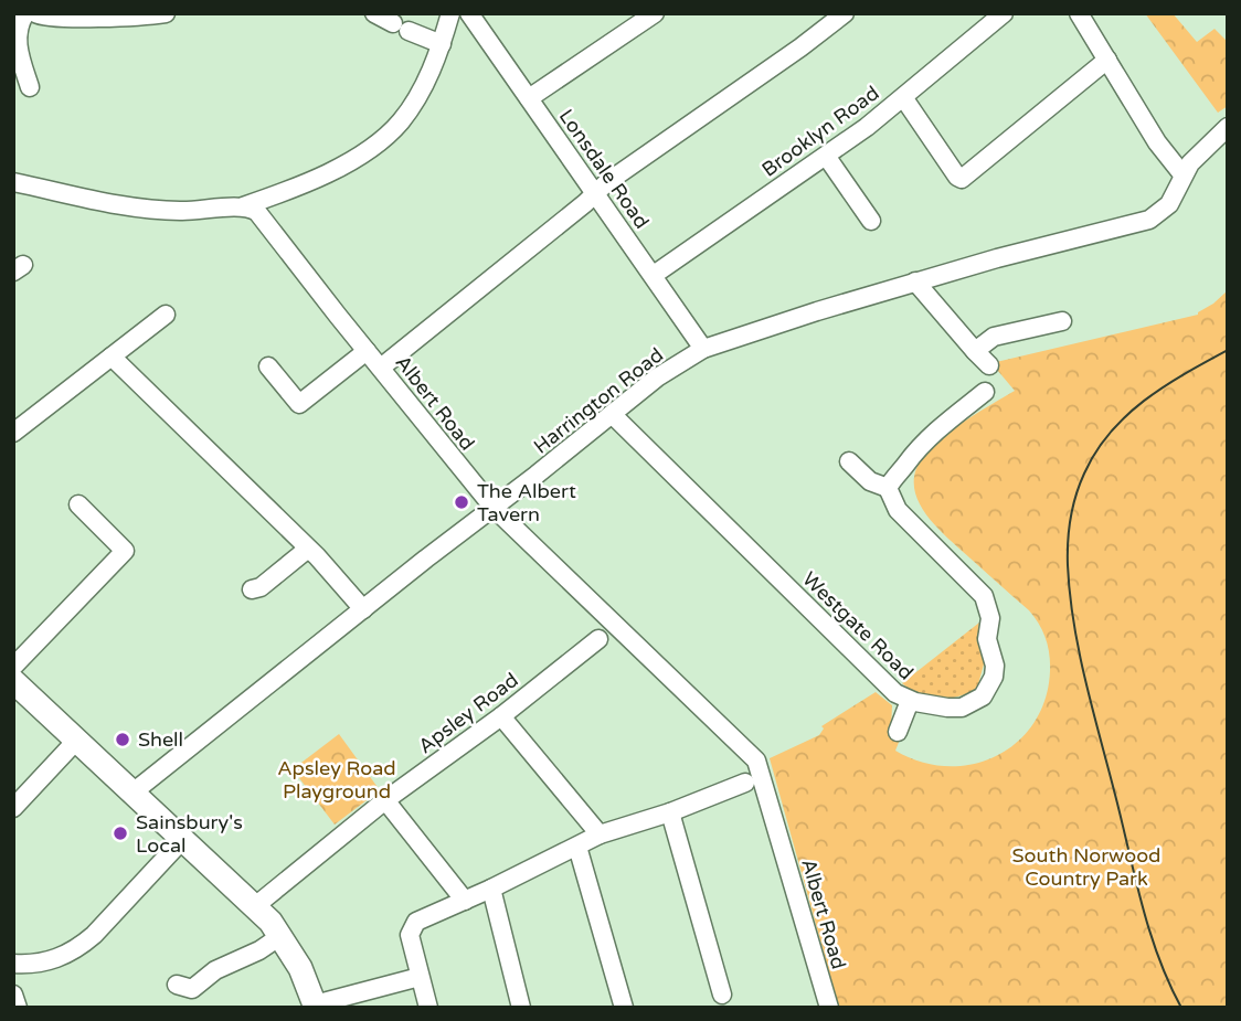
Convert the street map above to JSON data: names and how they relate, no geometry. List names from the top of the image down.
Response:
{
  "streets": {
    "street": [
      "Brooklyn Road",
      "Lonsdale Road",
      "Harrington Road",
      "Albert Road",
      "Westgate Road",
      "Apsley Road"
    ]
  },
  "crossings": [
    ["Brooklyn Road", "Lonsdale Road"],
    ["Lonsdale Road", "Harrington Road"],
    ["Harrington Road", "Albert Road"],
    ["Harrington Road", "Westgate Road"]
  ],
  "parks": ["Apsley Road Playground", "South Norwood Country Park"],
  "places": ["The Albert Tavern", "Shell", "Sainsbury's Local"]
}
